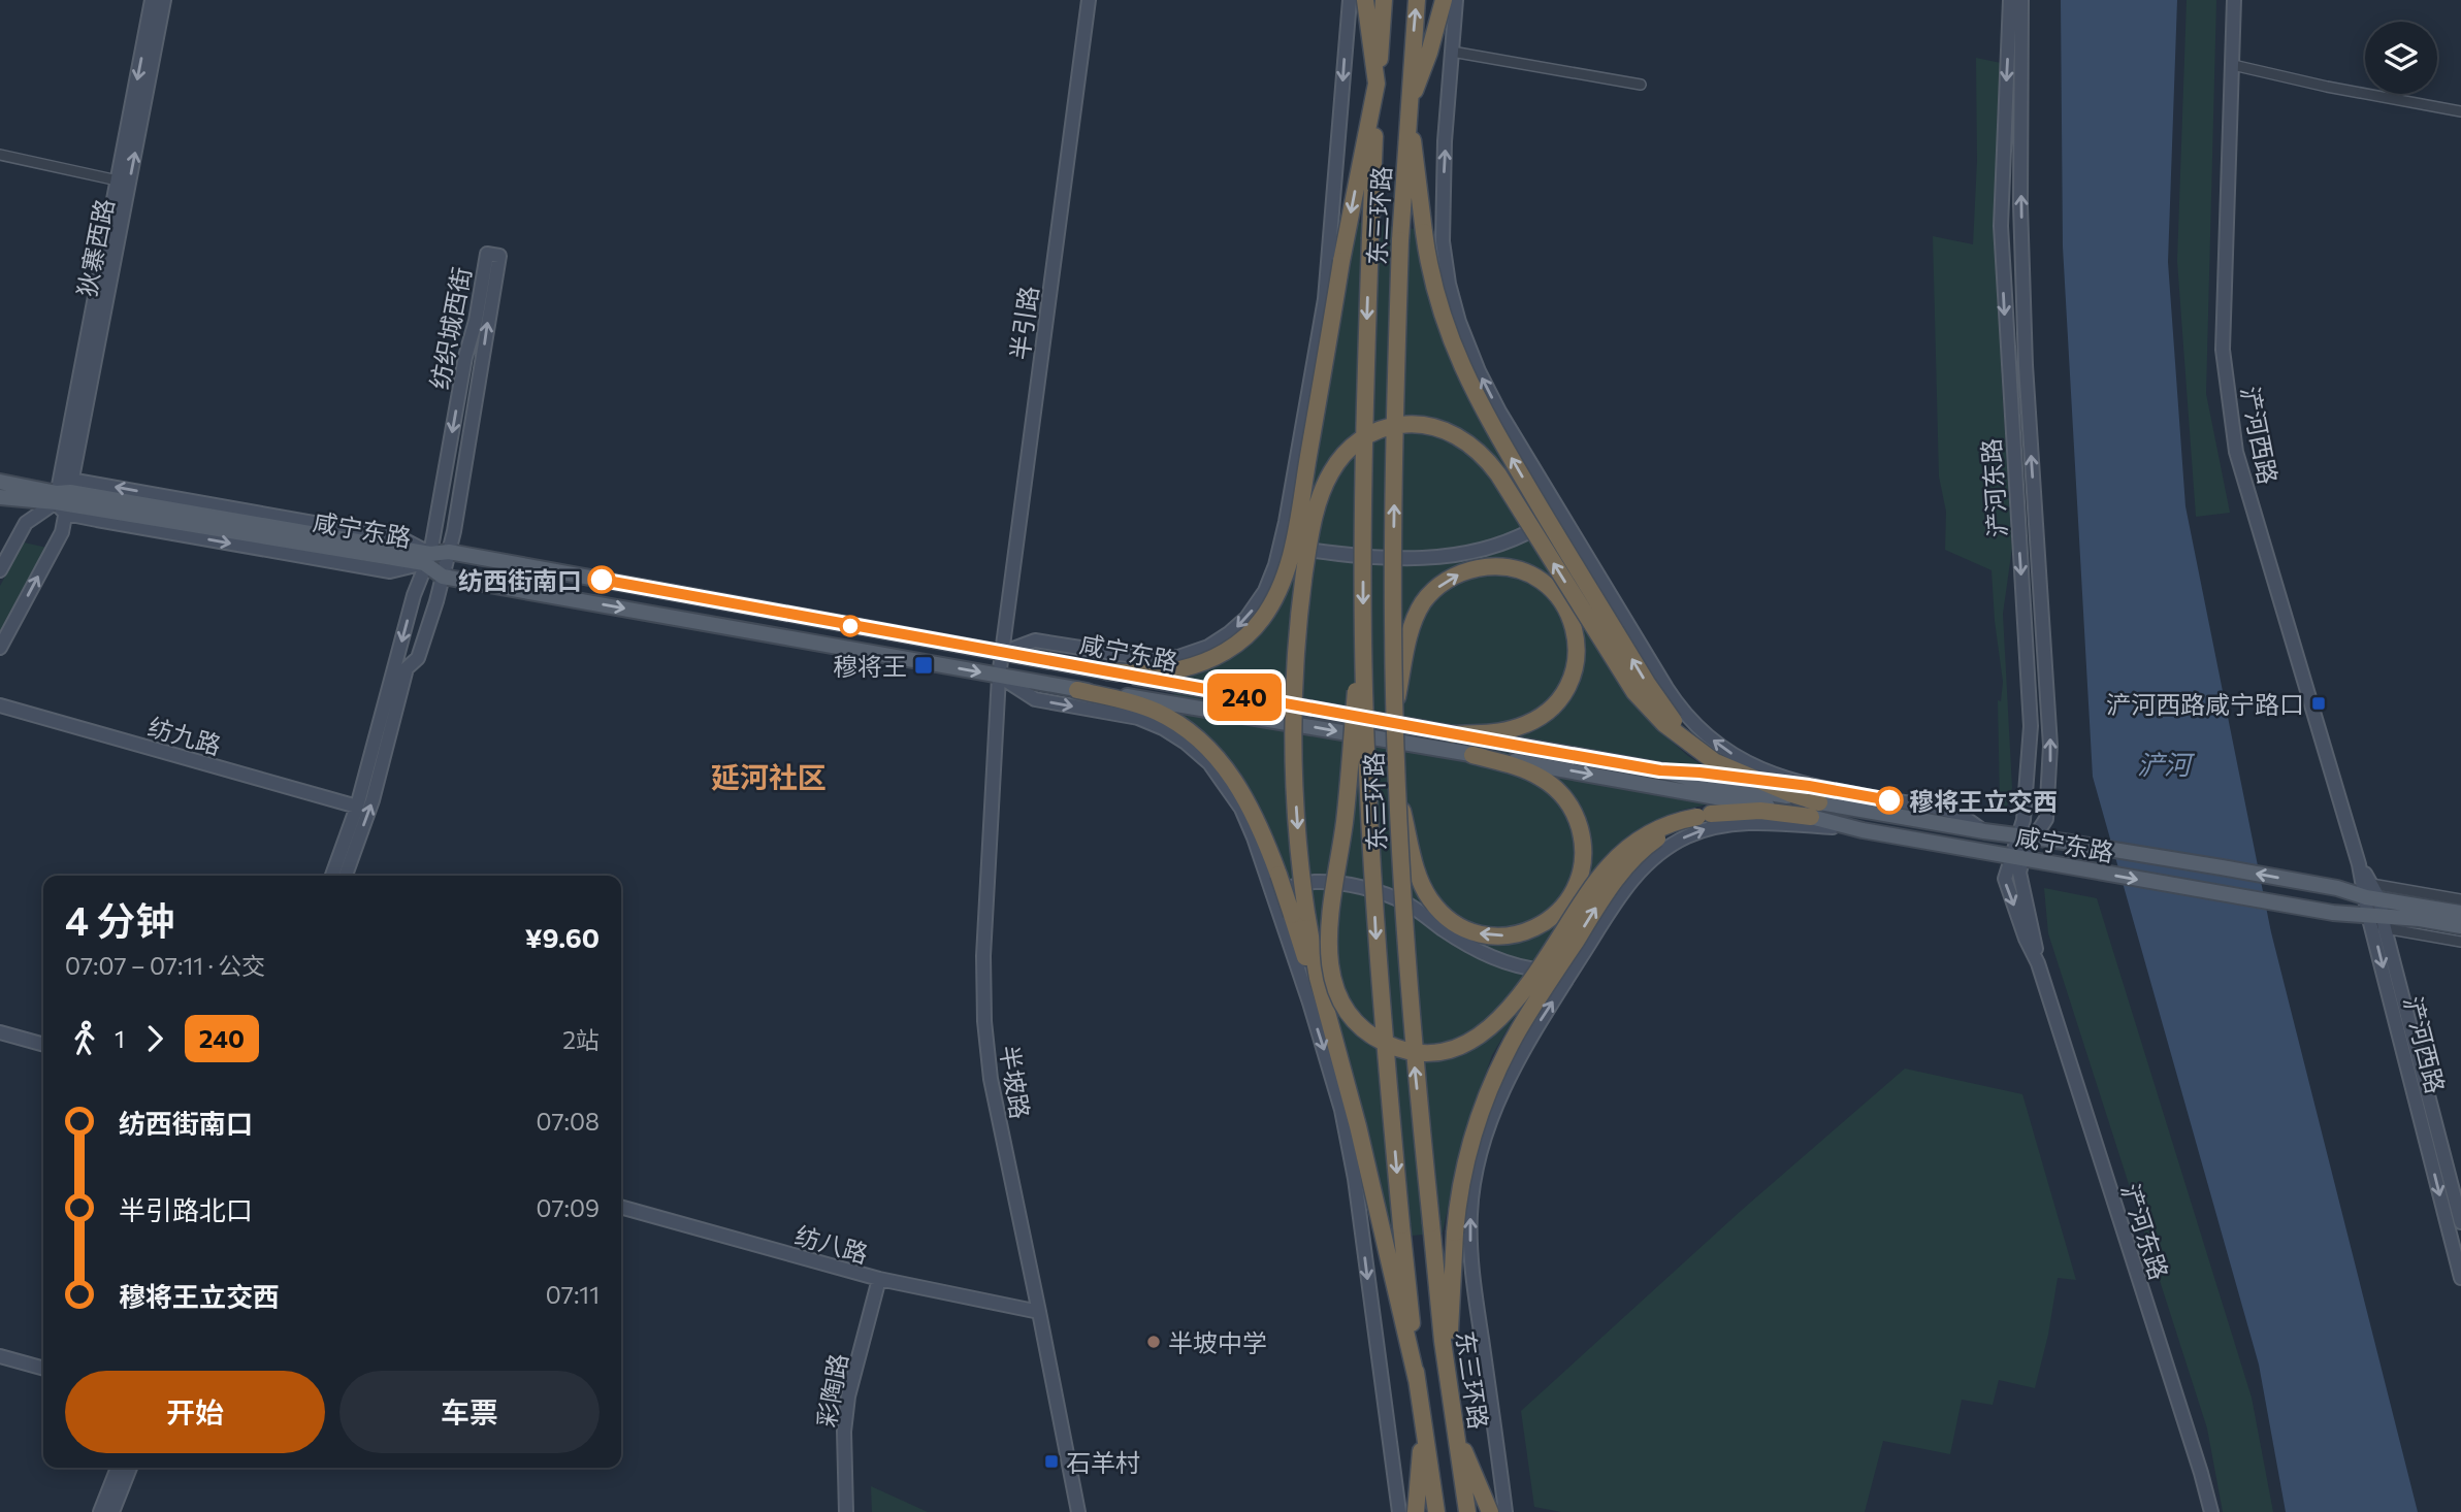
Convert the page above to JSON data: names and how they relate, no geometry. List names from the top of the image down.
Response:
{
  "streets": {
    "highway": ["东三环路"],
    "main road": ["咸宁东路"],
    "street": [
      "狄寨西路",
      "半引路",
      "纺织城西街",
      "浐河西路",
      "浐河东路",
      "纺九路",
      "半坡路",
      "纺八路",
      "彩陶路"
    ]
  },
  "crossings": [
    ["狄寨西路", "咸宁东路"],
    ["半引路", "咸宁东路"],
    ["半引路", "半坡路"],
    ["纺织城西街", "咸宁东路"],
    ["纺织城西街", "纺九路"],
    ["浐河西路", "咸宁东路"],
    ["浐河东路", "咸宁东路"],
    ["咸宁东路", "半坡路"],
    ["半坡路", "纺八路"],
    ["纺八路", "彩陶路"]
  ],
  "districts": ["延河社区"],
  "water": ["浐河"],
  "places": {
    "other": ["纺西街南口", "穆将王立交西", "半坡中学"],
    "transit": ["穆将王", "浐河西路咸宁路口", "石羊村"]
  },
  "lines": ["bus line 240"],
  "page": {
    "on_map": "240",
    "heading": ["4 分钟", "07:07 – 07:11 · 公交", "¥9.60"],
    "legs": ["1", "240", "2站"],
    "list": [
      {
        "name": "纺西街南口",
        "value": "07:08"
      },
      {
        "name": "半引路北口",
        "value": "07:09"
      },
      {
        "name": "穆将王立交西",
        "value": "07:11"
      }
    ],
    "buttons": ["开始", "车票"]
  }
}
